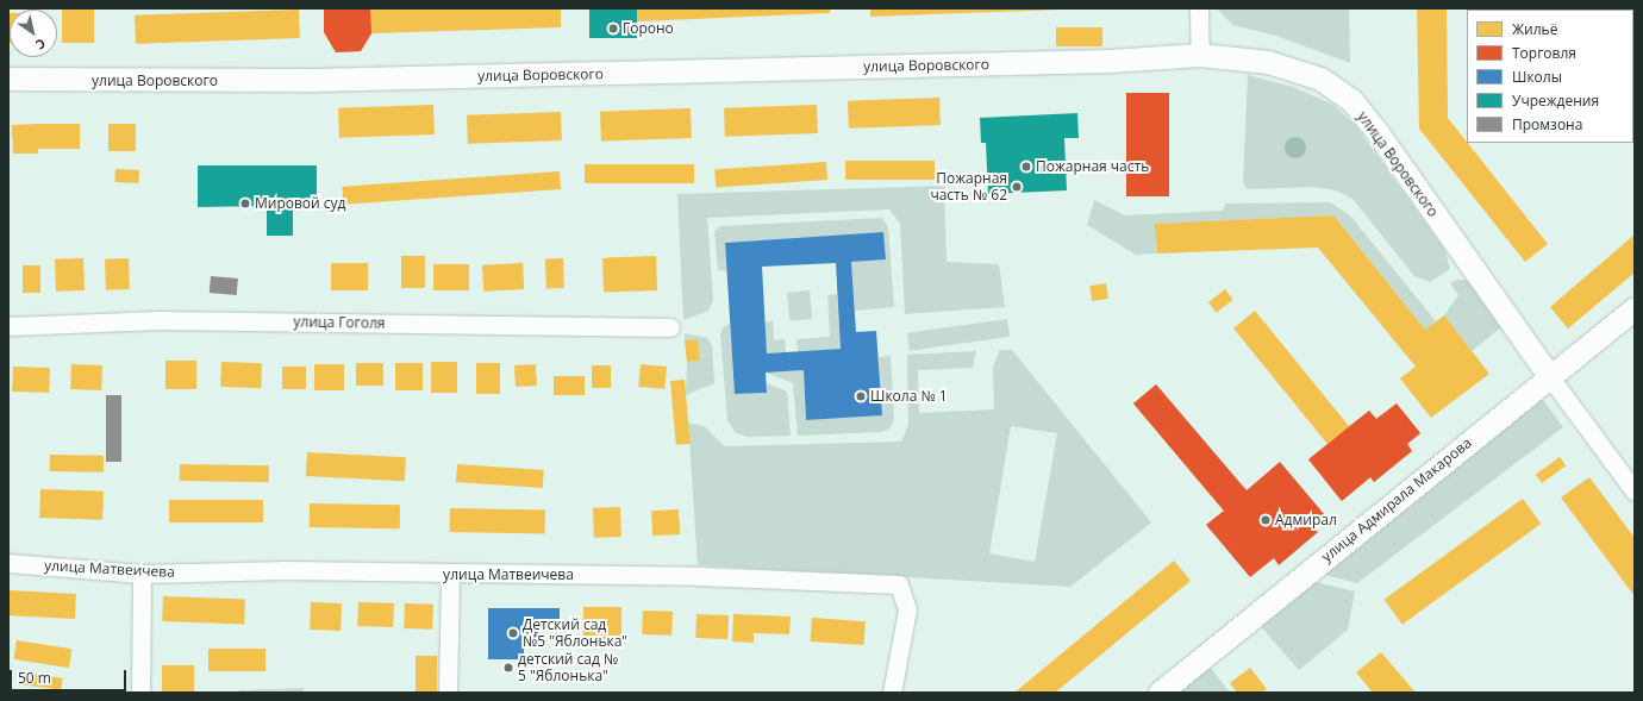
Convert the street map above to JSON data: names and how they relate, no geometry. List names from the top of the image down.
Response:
{
  "streets": {
    "street": [
      "улица Воровского",
      "улица Гоголя",
      "улица Адмирала Макарова",
      "улица Матвеичева"
    ]
  },
  "crossings": [
    ["улица Воровского", "улица Адмирала Макарова"]
  ],
  "places": [
    "Гороно",
    "Пожарная часть",
    "Пожарная часть № 62",
    "Мировой суд",
    "Школа № 1",
    "Адмирал",
    "Детский сад №5 \"Яблонька\"",
    "детский сад № 5 \"Яблонька\""
  ],
  "legend": [
    "Жильё",
    "Торговля",
    "Школы",
    "Учреждения",
    "Промзона"
  ],
  "scale_bar": "50 m",
  "north": "bottom right"
}
